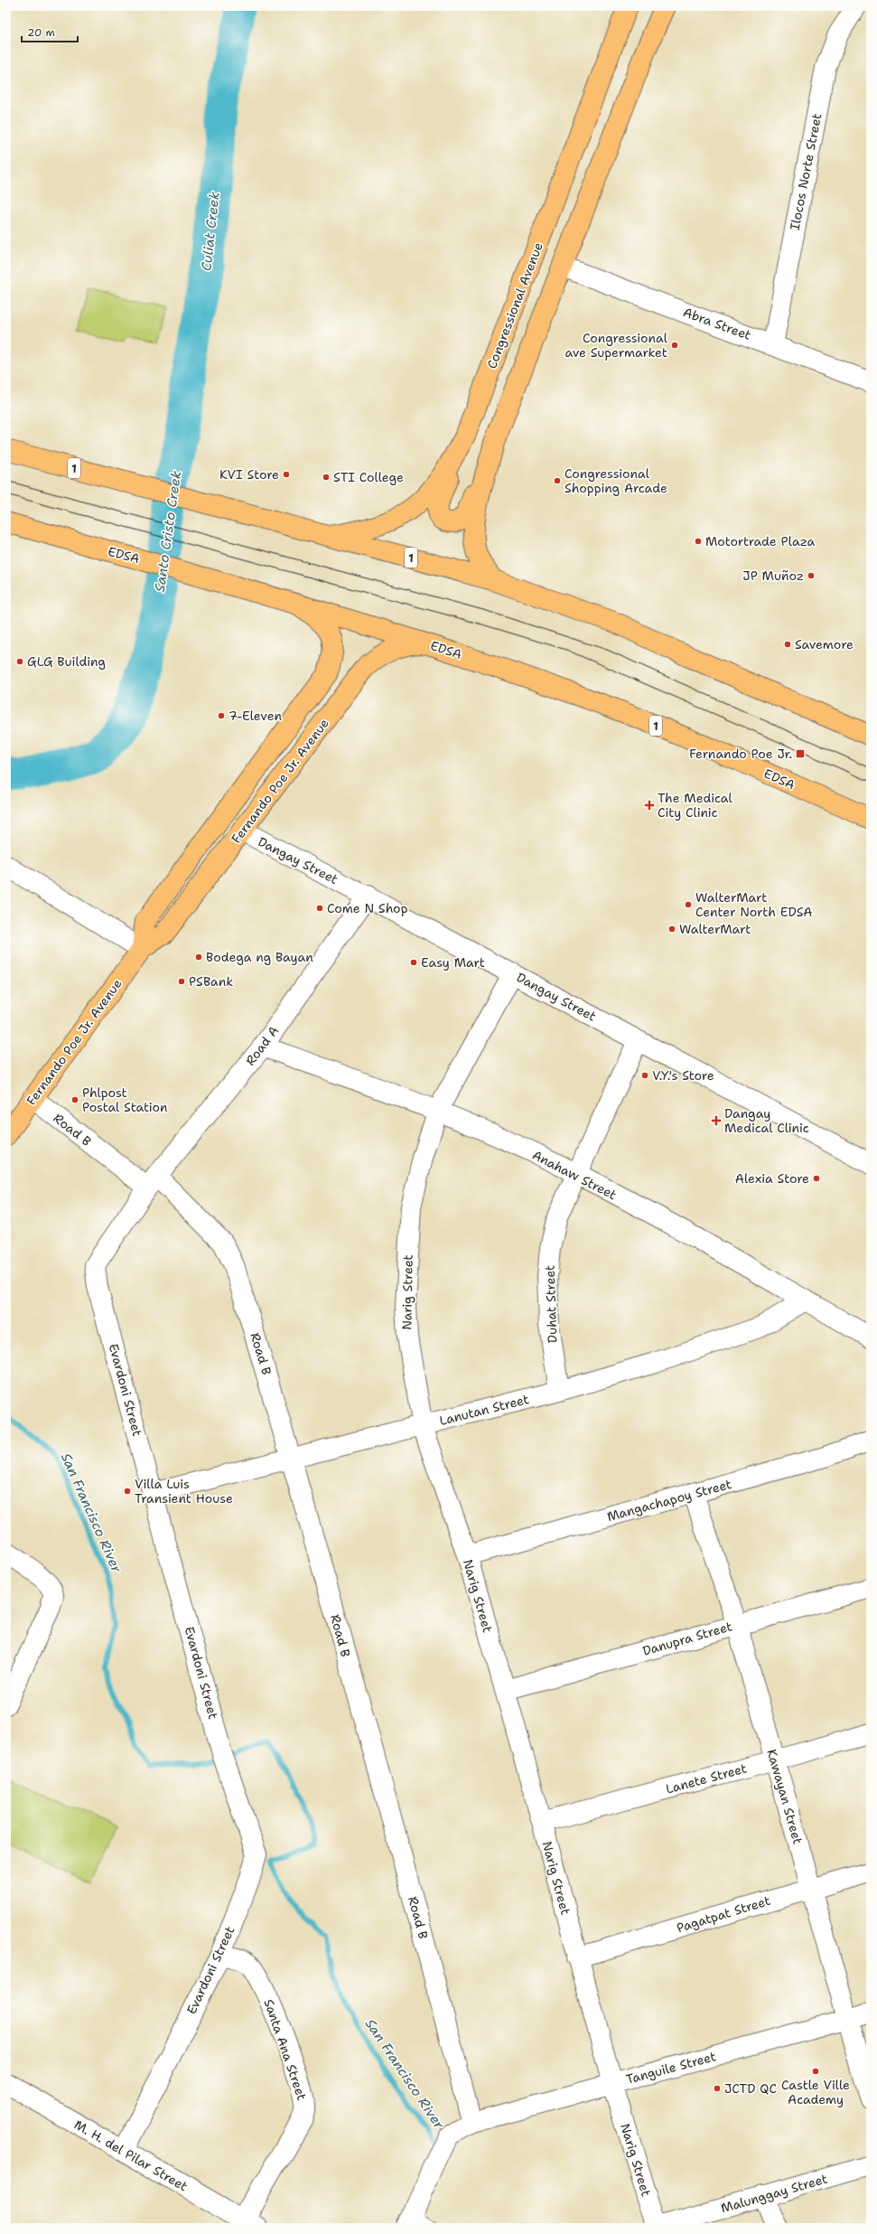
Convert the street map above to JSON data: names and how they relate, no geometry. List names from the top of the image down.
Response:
{
  "streets": {
    "main road": [
      "Congressional Avenue",
      "1",
      "EDSA",
      "Fernando Poe Jr. Avenue"
    ],
    "street": [
      "Ilocos Norte Street",
      "Abra Street",
      "Dangay Street",
      "Road A",
      "Road B",
      "Anahaw Street",
      "Narig Street",
      "Duhat Street",
      "Evardoni Street",
      "Lanutan Street",
      "Mangachapoy Street",
      "Danupra Street",
      "Lanete Street",
      "Kawayan Street",
      "Pagatpat Street",
      "Santa Ana Street",
      "Tanguile Street",
      "M. H. del Pilar Street",
      "Malunggay Street"
    ]
  },
  "crossings": [
    ["Ilocos Norte Street", "Abra Street"],
    ["Congressional Avenue", "1"],
    ["EDSA", "Fernando Poe Jr. Avenue"],
    ["Fernando Poe Jr. Avenue", "Dangay Street"],
    ["Fernando Poe Jr. Avenue", "Road B"],
    ["Dangay Street", "Road A"],
    ["Dangay Street", "Narig Street"],
    ["Dangay Street", "Duhat Street"],
    ["Road A", "Road B"],
    ["Road A", "Anahaw Street"],
    ["Road A", "Evardoni Street"],
    ["Road B", "Evardoni Street"],
    ["Road B", "Lanutan Street"],
    ["Road B", "Tanguile Street"],
    ["Anahaw Street", "Narig Street"],
    ["Anahaw Street", "Duhat Street"],
    ["Anahaw Street", "Lanutan Street"],
    ["Narig Street", "Lanutan Street"],
    ["Narig Street", "Mangachapoy Street"],
    ["Narig Street", "Danupra Street"],
    ["Narig Street", "Lanete Street"],
    ["Narig Street", "Pagatpat Street"],
    ["Narig Street", "Tanguile Street"],
    ["Narig Street", "Malunggay Street"],
    ["Duhat Street", "Lanutan Street"],
    ["Evardoni Street", "Lanutan Street"],
    ["Evardoni Street", "Santa Ana Street"],
    ["Evardoni Street", "M. H. del Pilar Street"],
    ["Mangachapoy Street", "Kawayan Street"],
    ["Danupra Street", "Kawayan Street"],
    ["Lanete Street", "Kawayan Street"],
    ["Kawayan Street", "Pagatpat Street"],
    ["Kawayan Street", "Tanguile Street"],
    ["Santa Ana Street", "M. H. del Pilar Street"]
  ],
  "water": ["Culiat Creek", "Santo Cristo Creek", "San Francisco River"],
  "places": {
    "other": [
      "Congressional ave Supermarket",
      "KVI Store",
      "STI College",
      "Congressional Shopping Arcade",
      "Motortrade Plaza",
      "JP Muñoz",
      "Savemore",
      "GLG Building",
      "7-Eleven",
      "WalterMart Center North EDSA",
      "Come N Shop",
      "WalterMart",
      "Bodega ng Bayan",
      "Easy Mart",
      "PSBank",
      "V.Y.'s Store",
      "Phlpost Postal Station",
      "Alexia Store",
      "Villa Luis Transient House",
      "Castle Ville Academy",
      "JCTD QC"
    ],
    "transit": ["Fernando Poe Jr."],
    "health": ["The Medical City Clinic", "Dangay Medical Clinic"]
  },
  "scale_bar": "20 m"
}
